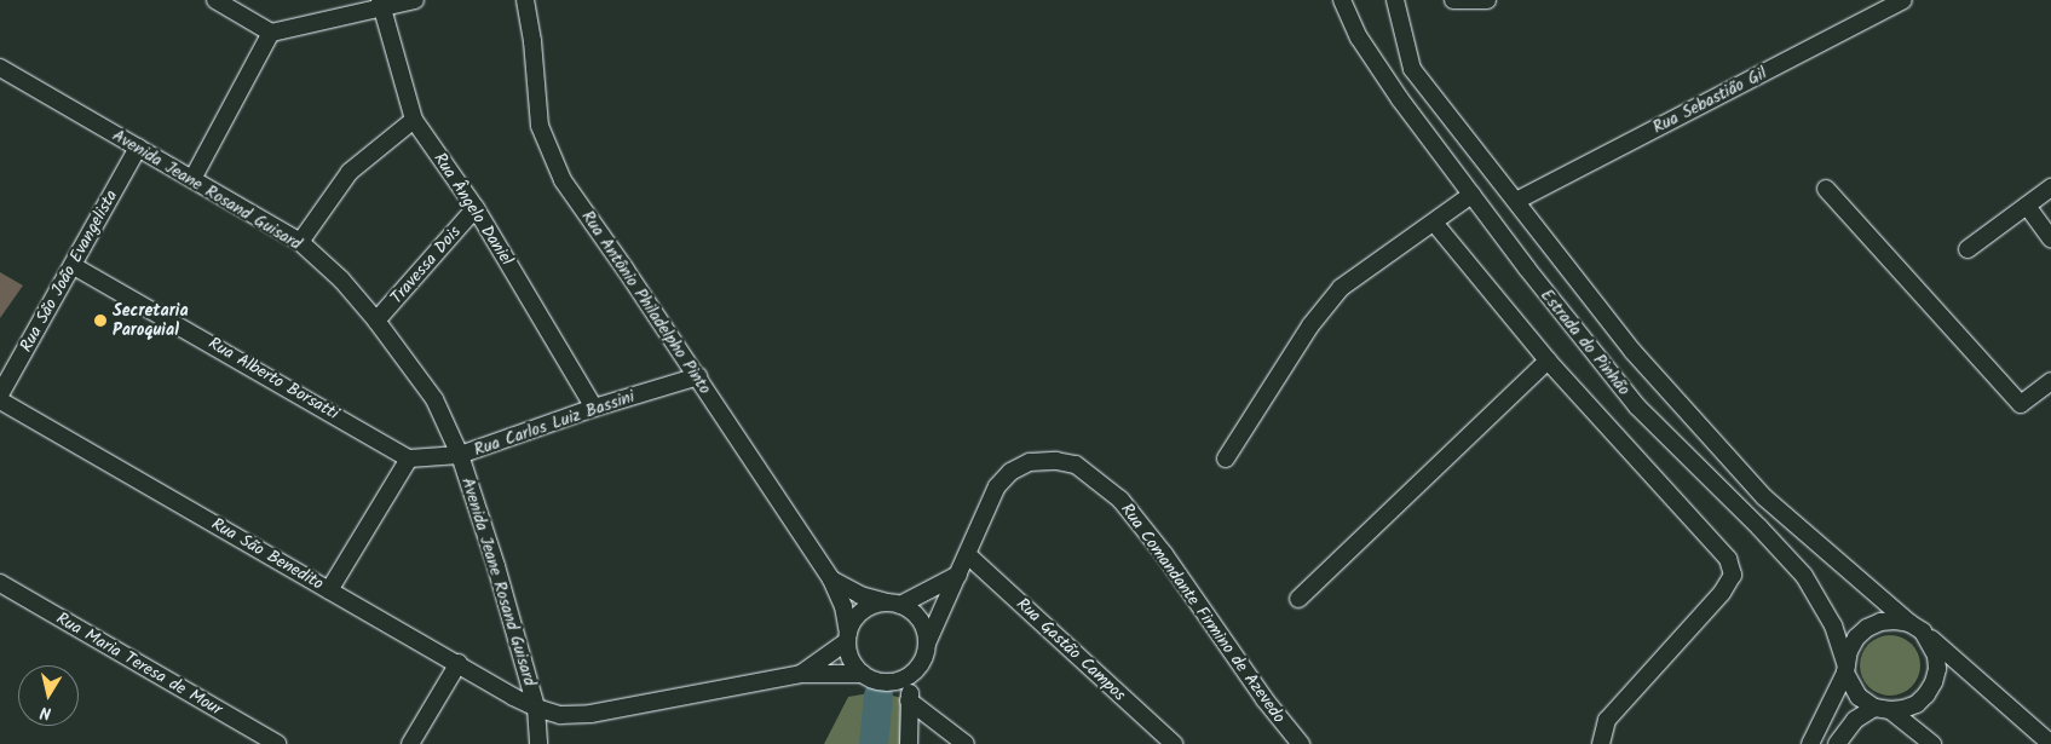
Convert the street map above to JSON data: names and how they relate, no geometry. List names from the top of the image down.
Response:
{
  "streets": {
    "street": [
      "Rua Sebastião Gil",
      "Avenida Jeane Rosand Guisard",
      "Rua Ângelo Daniel",
      "Travessa Dois",
      "Rua São João Evangelista",
      "Rua Antônio Philadelpho Pinto",
      "Estrada do Pinhão",
      "Rua Alberto Borsatti",
      "Rua Carlos Luiz Bassini",
      "Rua São Benedito",
      "Rua Comandante Firmino de Azevedo",
      "Rua Gastão Campos",
      "Rua Maria Teresa de Mour"
    ]
  },
  "crossings": [
    ["Rua Sebastião Gil", "Estrada do Pinhão"],
    ["Avenida Jeane Rosand Guisard", "Travessa Dois"],
    ["Avenida Jeane Rosand Guisard", "Rua São João Evangelista"],
    ["Avenida Jeane Rosand Guisard", "Rua Carlos Luiz Bassini"],
    ["Avenida Jeane Rosand Guisard", "Rua São Benedito"],
    ["Rua Ângelo Daniel", "Travessa Dois"],
    ["Rua Ângelo Daniel", "Rua Carlos Luiz Bassini"],
    ["Rua São João Evangelista", "Rua Alberto Borsatti"],
    ["Rua Antônio Philadelpho Pinto", "Rua Carlos Luiz Bassini"],
    ["Rua Antônio Philadelpho Pinto", "Rua Comandante Firmino de Azevedo"],
    ["Rua Alberto Borsatti", "Rua Carlos Luiz Bassini"],
    ["Rua Comandante Firmino de Azevedo", "Rua Gastão Campos"]
  ],
  "places": ["Secretaria Paroquial"],
  "north": "bottom"
}
